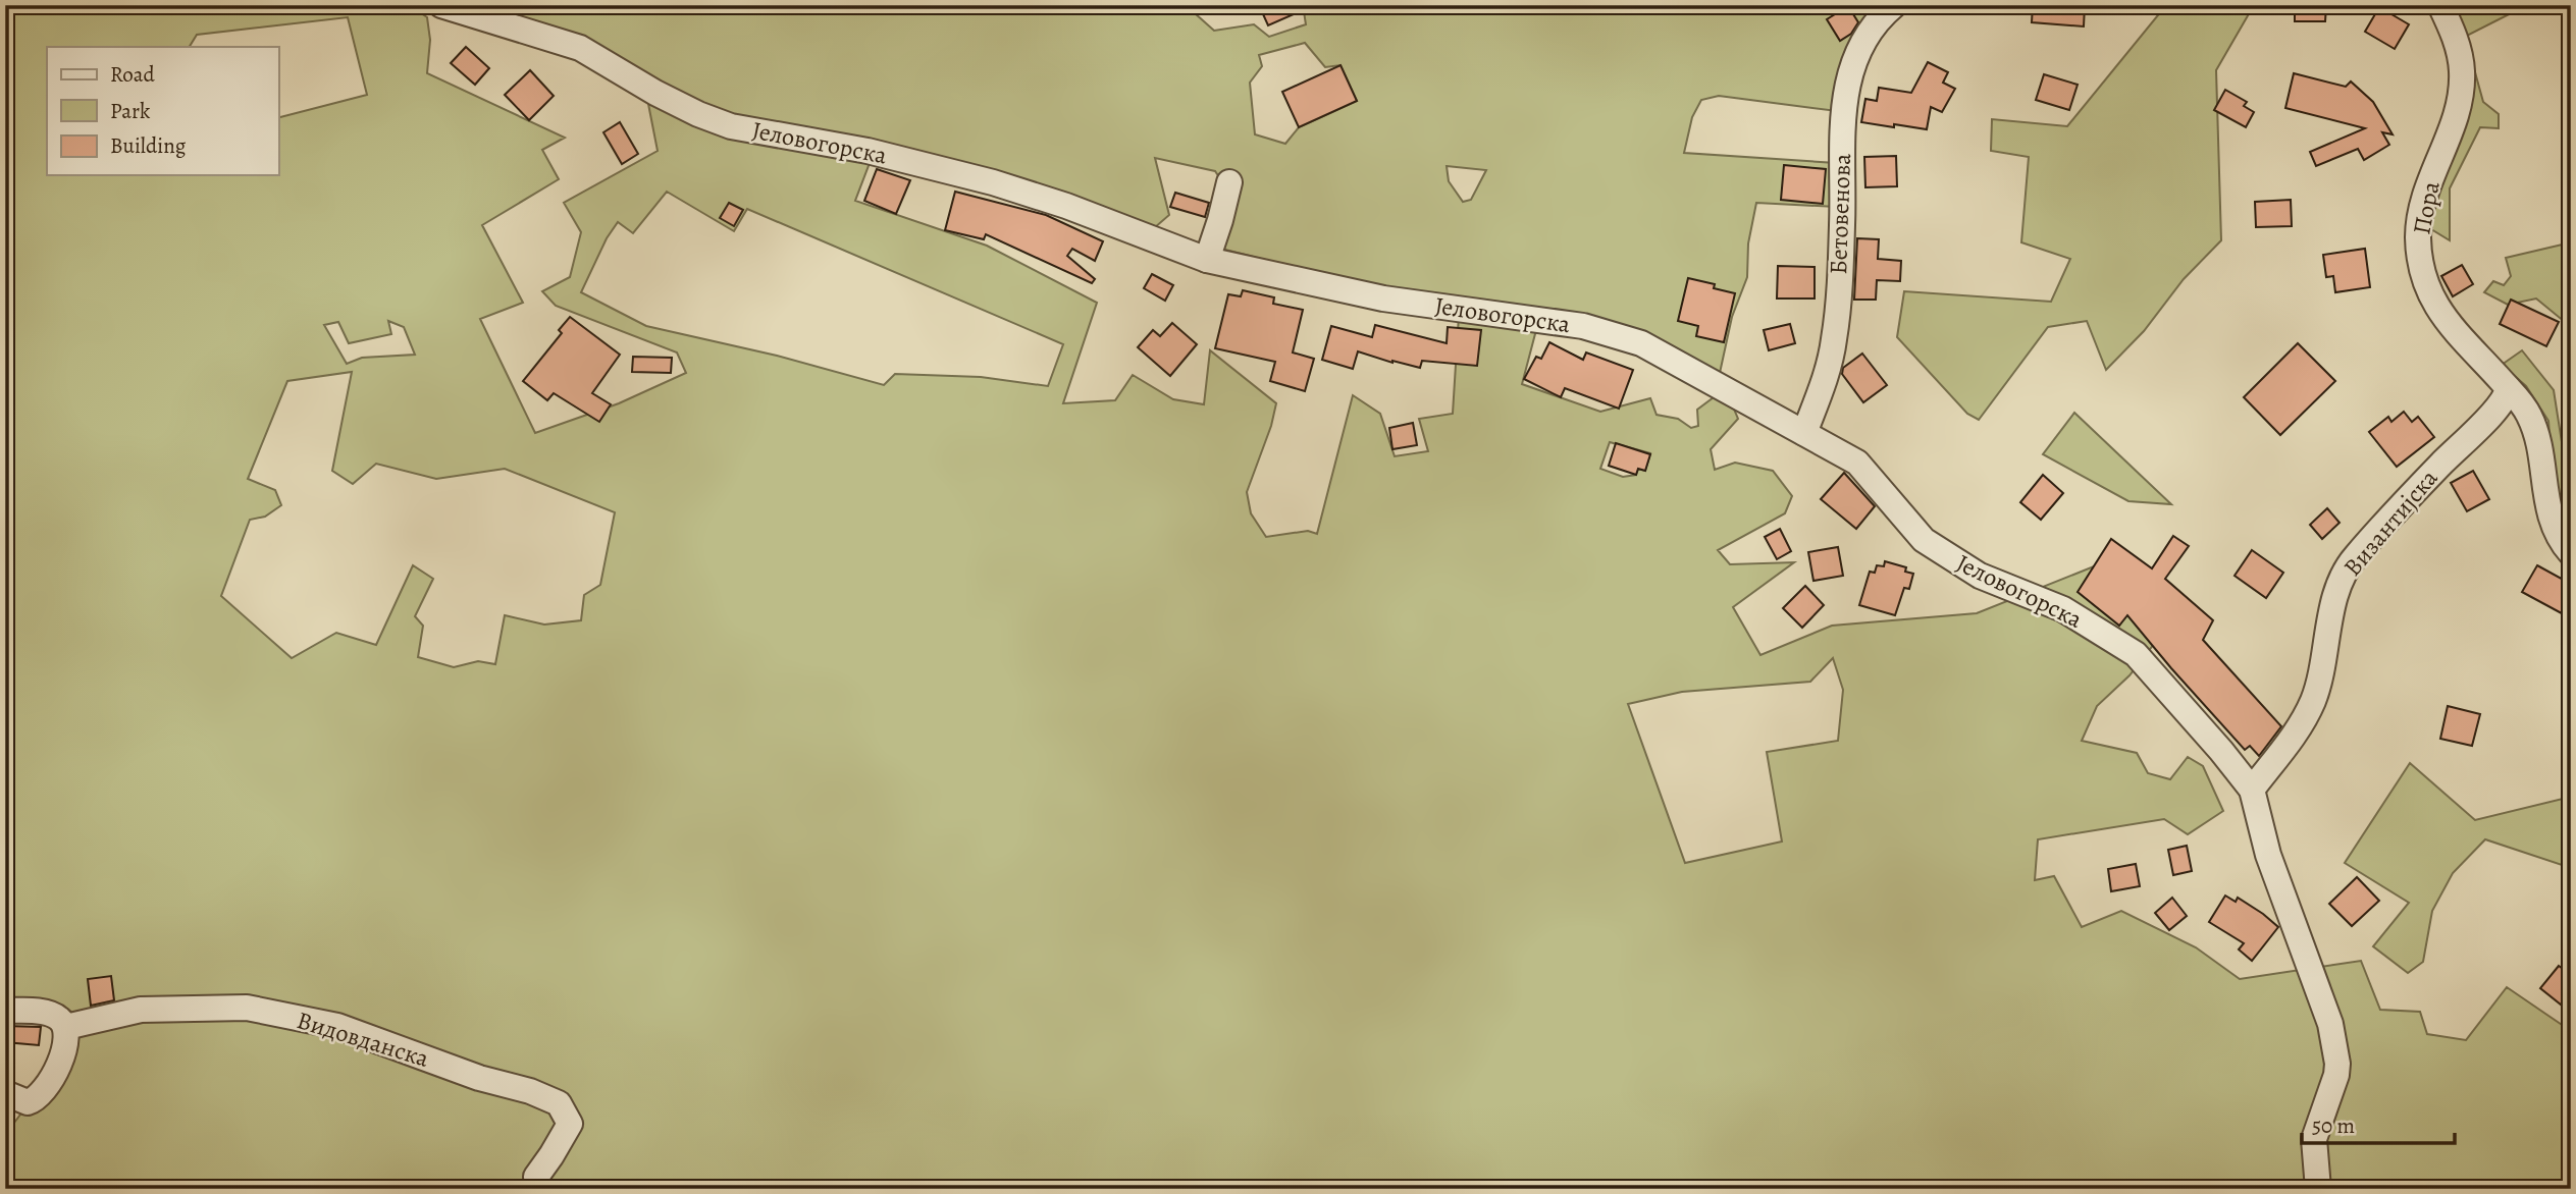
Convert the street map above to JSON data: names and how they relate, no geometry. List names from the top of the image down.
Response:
{
  "streets": {
    "street": [
      "Јеловогорска",
      "Пора",
      "Бетовенова",
      "Византијска",
      "Видовданска"
    ]
  },
  "crossings": [
    ["Јеловогорска", "Бетовенова"],
    ["Јеловогорска", "Византијска"],
    ["Пора", "Византијска"]
  ],
  "legend": ["Road", "Park", "Building"],
  "scale_bar": "50 m"
}
